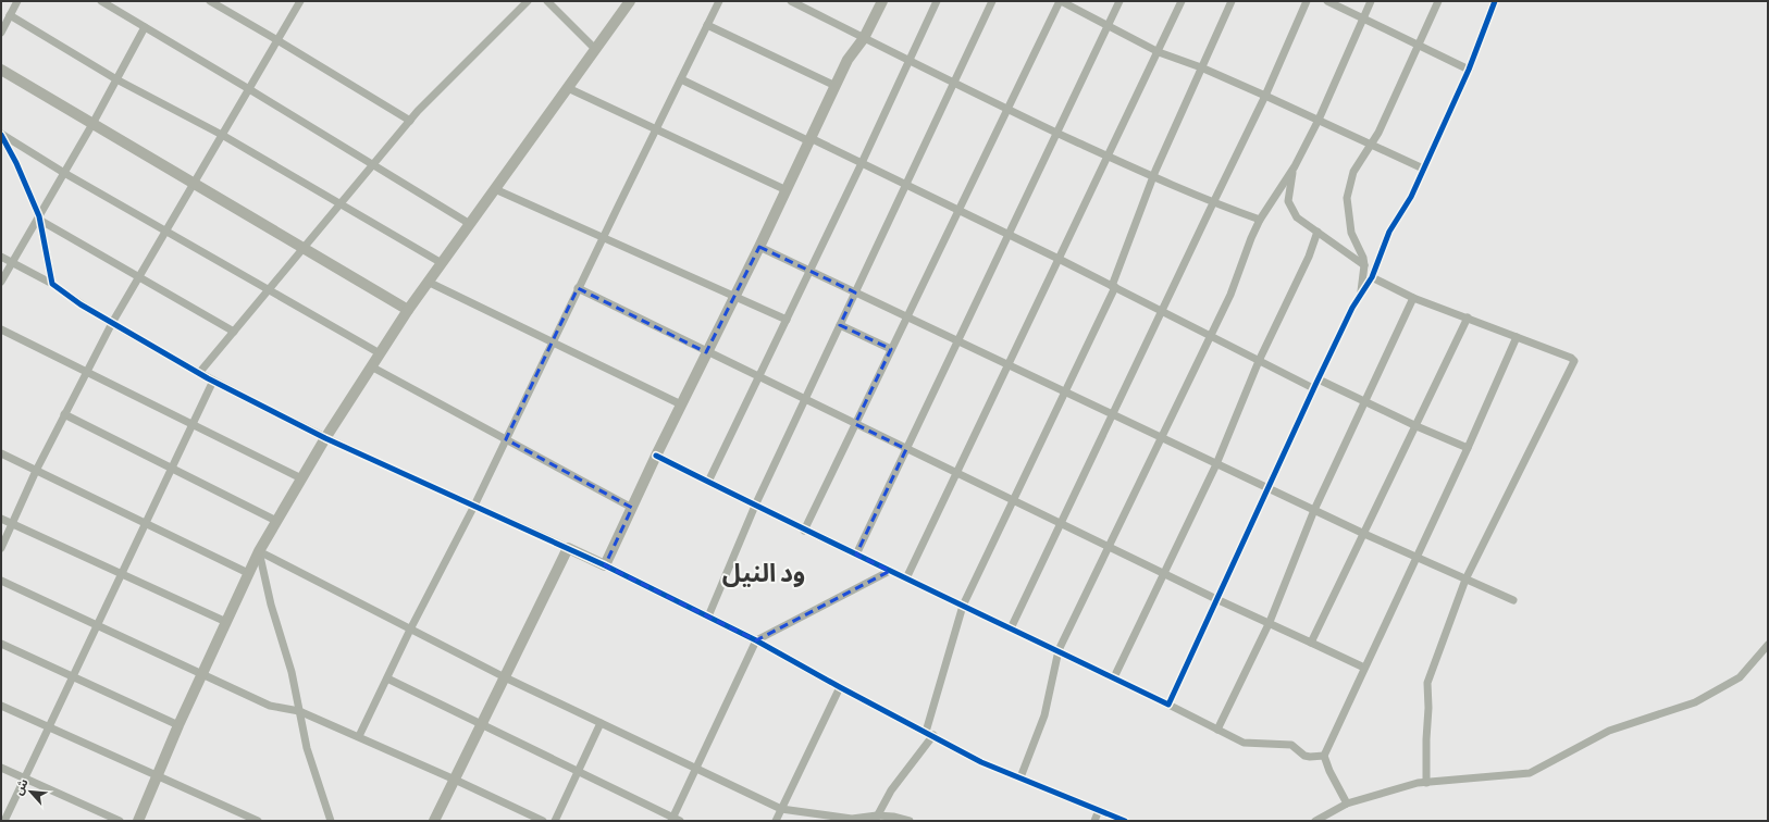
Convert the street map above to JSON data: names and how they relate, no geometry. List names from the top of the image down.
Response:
{
  "districts": ["ود النيل"],
  "north": "top left"
}
